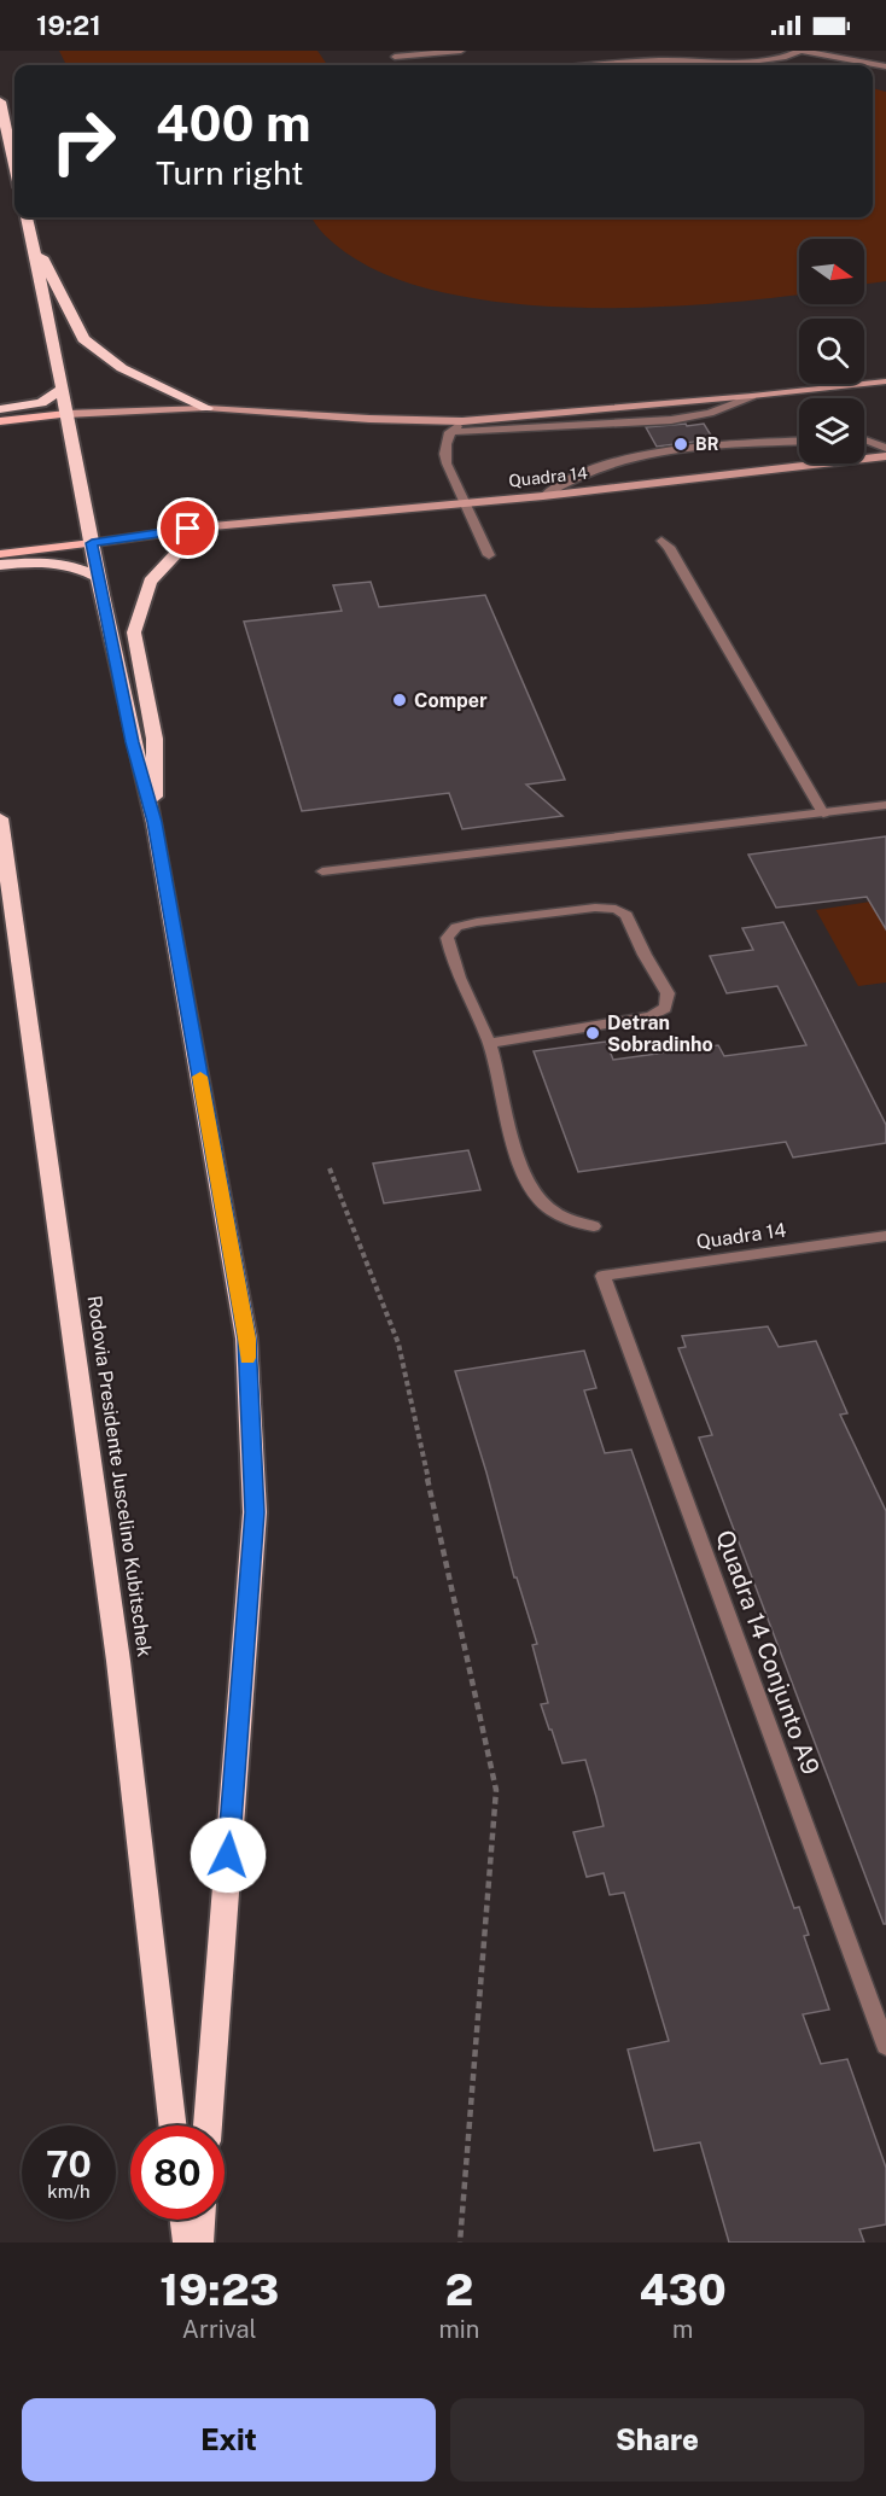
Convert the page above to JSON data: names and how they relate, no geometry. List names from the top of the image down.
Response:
{
  "streets": {
    "highway": ["Rodovia Presidente Juscelino Kubitschek"],
    "main road": ["Quadra 14"],
    "street": ["Quadra 14 Conjunto A9"]
  },
  "crossings": [
    ["Quadra 14", "Quadra 14 Conjunto A9"]
  ],
  "places": ["BR", "Comper", "Detran Sobradinho"],
  "north": "right",
  "page": {
    "status": "19:21",
    "turn": ["400 m", "Turn right"],
    "speed": "70 km/h",
    "limit": "80",
    "eta": [
      "19:23",
      "Arrival",
      "2",
      "min",
      "430",
      "m"
    ],
    "buttons": ["Exit", "Share"]
  }
}
